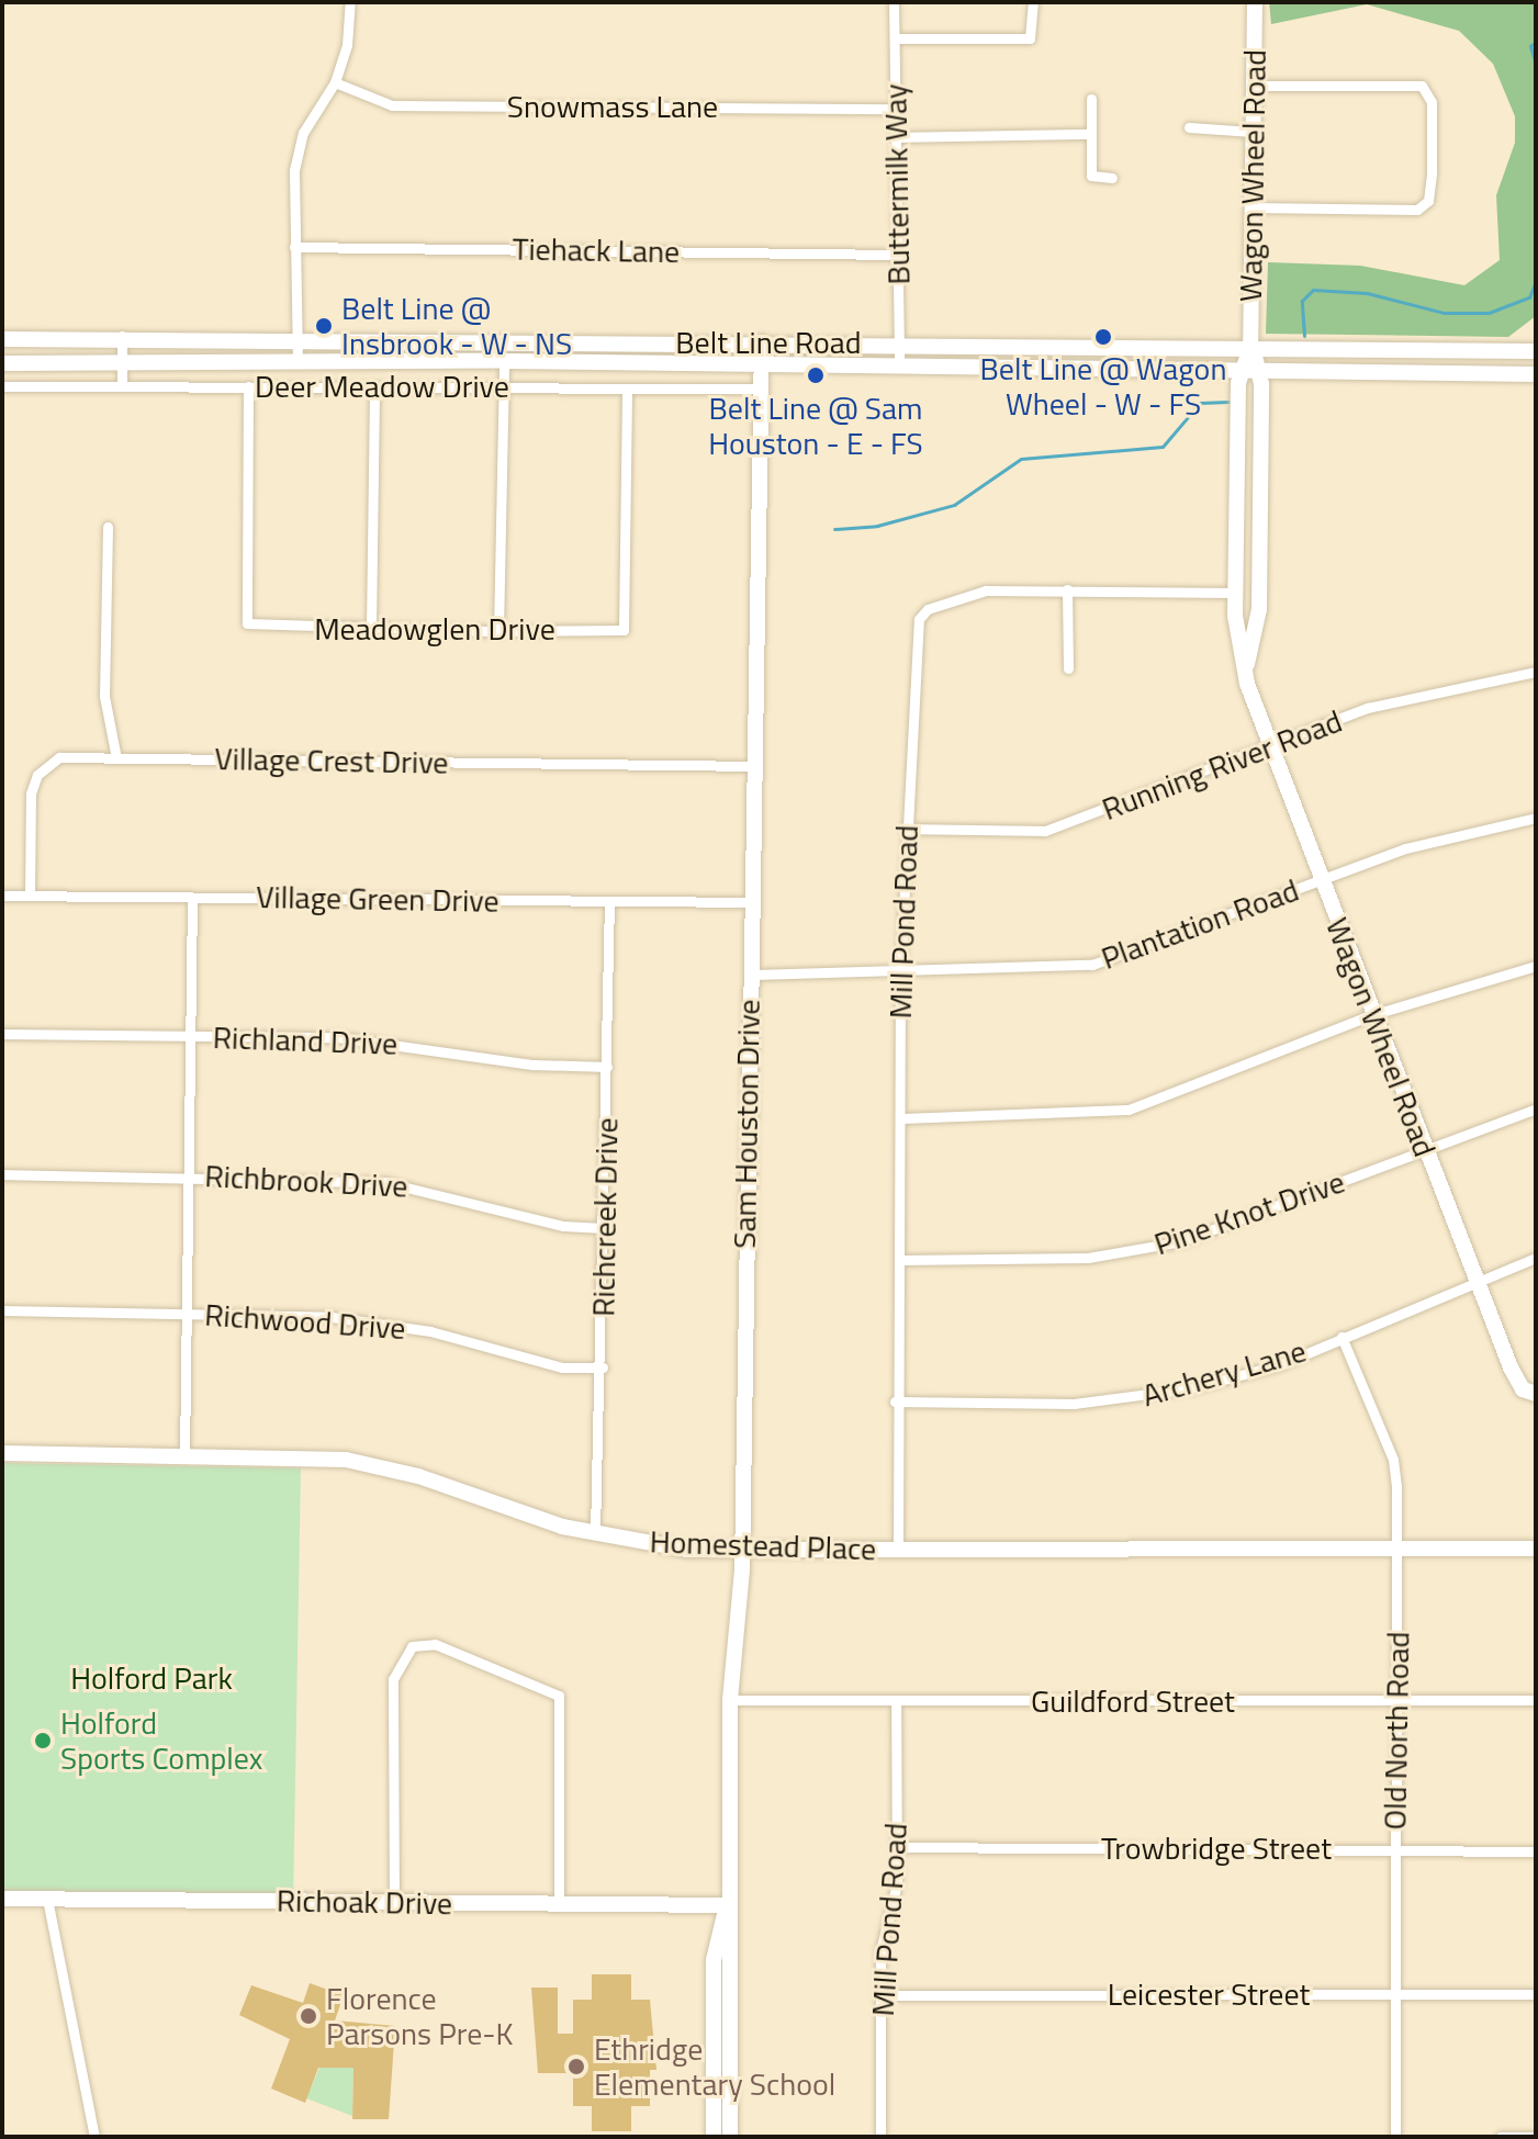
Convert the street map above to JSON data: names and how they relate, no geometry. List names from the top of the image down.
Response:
{
  "streets": {
    "street": [
      "Snowmass Lane",
      "Wagon Wheel Road",
      "Buttermilk Way",
      "Tiehack Lane",
      "Belt Line Road",
      "Deer Meadow Drive",
      "Meadowglen Drive",
      "Village Crest Drive",
      "Running River Road",
      "Village Green Drive",
      "Mill Pond Road",
      "Plantation Road",
      "Richland Drive",
      "Sam Houston Drive",
      "Richbrook Drive",
      "Pine Knot Drive",
      "Richcreek Drive",
      "Richwood Drive",
      "Archery Lane",
      "Homestead Place",
      "Guildford Street",
      "Old North Road",
      "Trowbridge Street",
      "Richoak Drive",
      "Leicester Street"
    ]
  },
  "crossings": [
    ["Snowmass Lane", "Buttermilk Way"],
    ["Wagon Wheel Road", "Belt Line Road"],
    ["Wagon Wheel Road", "Running River Road"],
    ["Wagon Wheel Road", "Mill Pond Road"],
    ["Wagon Wheel Road", "Plantation Road"],
    ["Wagon Wheel Road", "Pine Knot Drive"],
    ["Wagon Wheel Road", "Archery Lane"],
    ["Buttermilk Way", "Tiehack Lane"],
    ["Buttermilk Way", "Belt Line Road"],
    ["Belt Line Road", "Sam Houston Drive"],
    ["Deer Meadow Drive", "Meadowglen Drive"],
    ["Deer Meadow Drive", "Sam Houston Drive"],
    ["Village Crest Drive", "Village Green Drive"],
    ["Village Crest Drive", "Sam Houston Drive"],
    ["Running River Road", "Mill Pond Road"],
    ["Village Green Drive", "Sam Houston Drive"],
    ["Village Green Drive", "Richcreek Drive"],
    ["Mill Pond Road", "Plantation Road"],
    ["Mill Pond Road", "Pine Knot Drive"],
    ["Mill Pond Road", "Archery Lane"],
    ["Mill Pond Road", "Homestead Place"],
    ["Mill Pond Road", "Guildford Street"],
    ["Mill Pond Road", "Trowbridge Street"],
    ["Mill Pond Road", "Leicester Street"],
    ["Plantation Road", "Sam Houston Drive"],
    ["Richland Drive", "Richcreek Drive"],
    ["Sam Houston Drive", "Homestead Place"],
    ["Sam Houston Drive", "Guildford Street"],
    ["Sam Houston Drive", "Richoak Drive"],
    ["Richbrook Drive", "Richcreek Drive"],
    ["Richcreek Drive", "Richwood Drive"],
    ["Richcreek Drive", "Homestead Place"],
    ["Archery Lane", "Old North Road"],
    ["Homestead Place", "Old North Road"],
    ["Guildford Street", "Old North Road"],
    ["Old North Road", "Trowbridge Street"],
    ["Old North Road", "Leicester Street"]
  ],
  "parks": ["Holford Park"],
  "places": [
    "Belt Line @ Insbrook - W - NS",
    "Belt Line @ Wagon Wheel - W - FS",
    "Belt Line @ Sam Houston - E - FS",
    "Holford Sports Complex",
    "Florence Parsons Pre-K",
    "Ethridge Elementary School"
  ]
}
